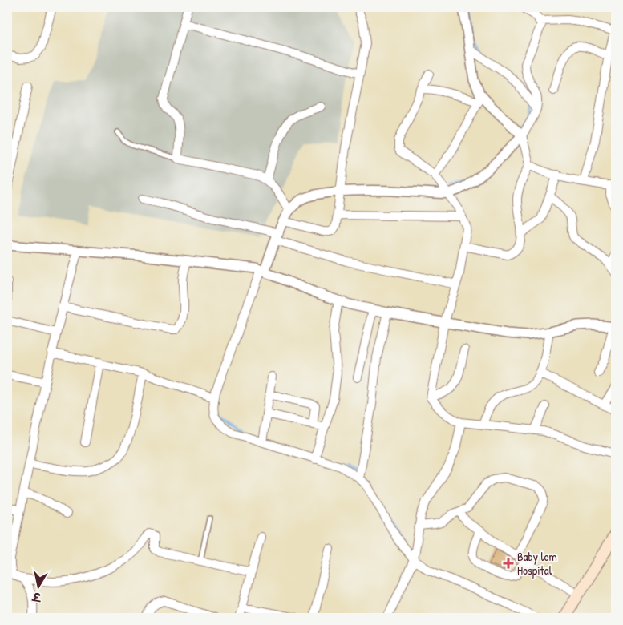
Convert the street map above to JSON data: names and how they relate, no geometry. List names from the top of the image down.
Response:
{
  "places": {
    "health": ["Baby lom Hospital"]
  },
  "north": "bottom"
}
